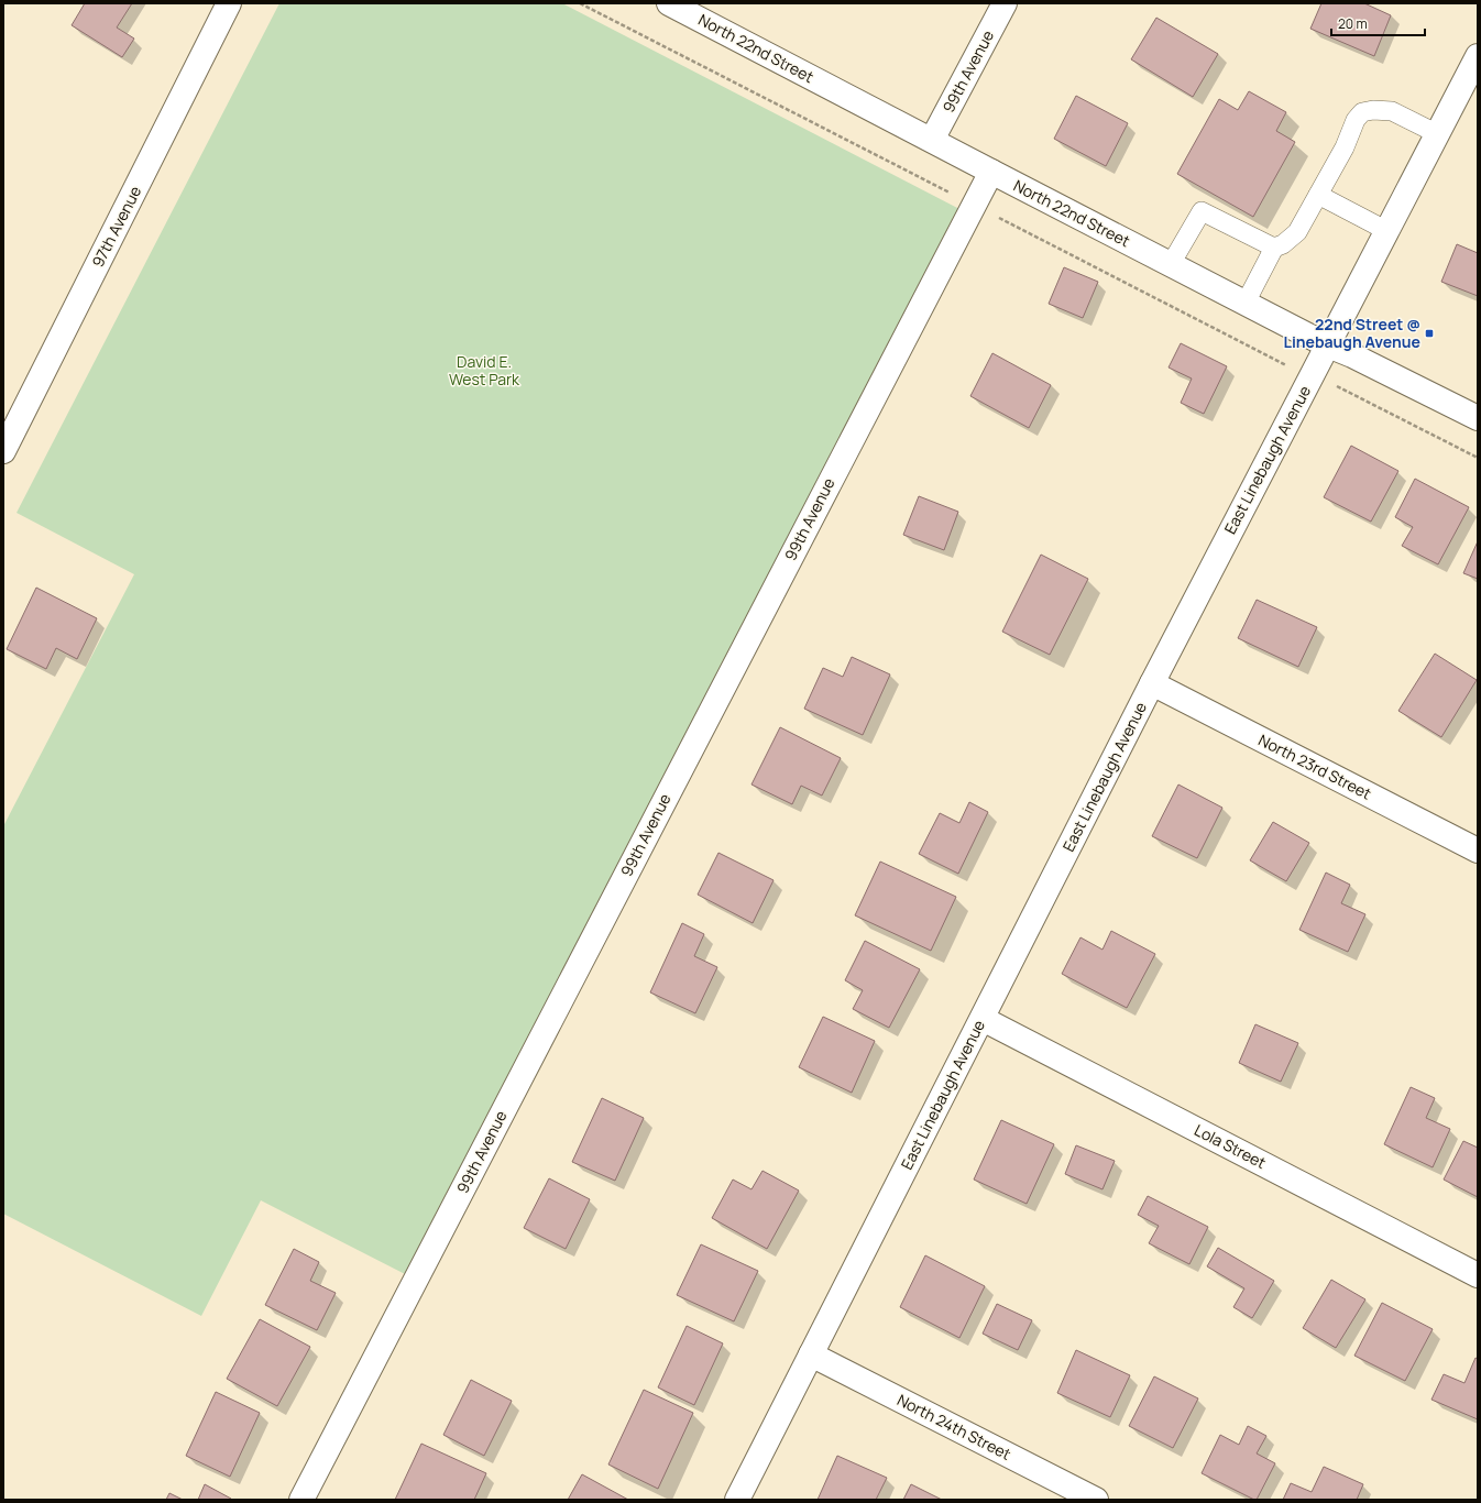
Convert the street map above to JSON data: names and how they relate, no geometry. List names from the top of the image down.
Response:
{
  "streets": {
    "street": [
      "North 22nd Street",
      "99th Avenue",
      "97th Avenue",
      "East Linebaugh Avenue",
      "North 23rd Street",
      "Lola Street",
      "North 24th Street"
    ]
  },
  "crossings": [
    ["North 22nd Street", "99th Avenue"],
    ["North 22nd Street", "East Linebaugh Avenue"],
    ["East Linebaugh Avenue", "North 23rd Street"],
    ["East Linebaugh Avenue", "Lola Street"],
    ["East Linebaugh Avenue", "North 24th Street"]
  ],
  "parks": ["David E. West Park"],
  "places": {
    "transit": ["22nd Street @ Linebaugh Avenue"]
  },
  "scale_bar": "20 m"
}
